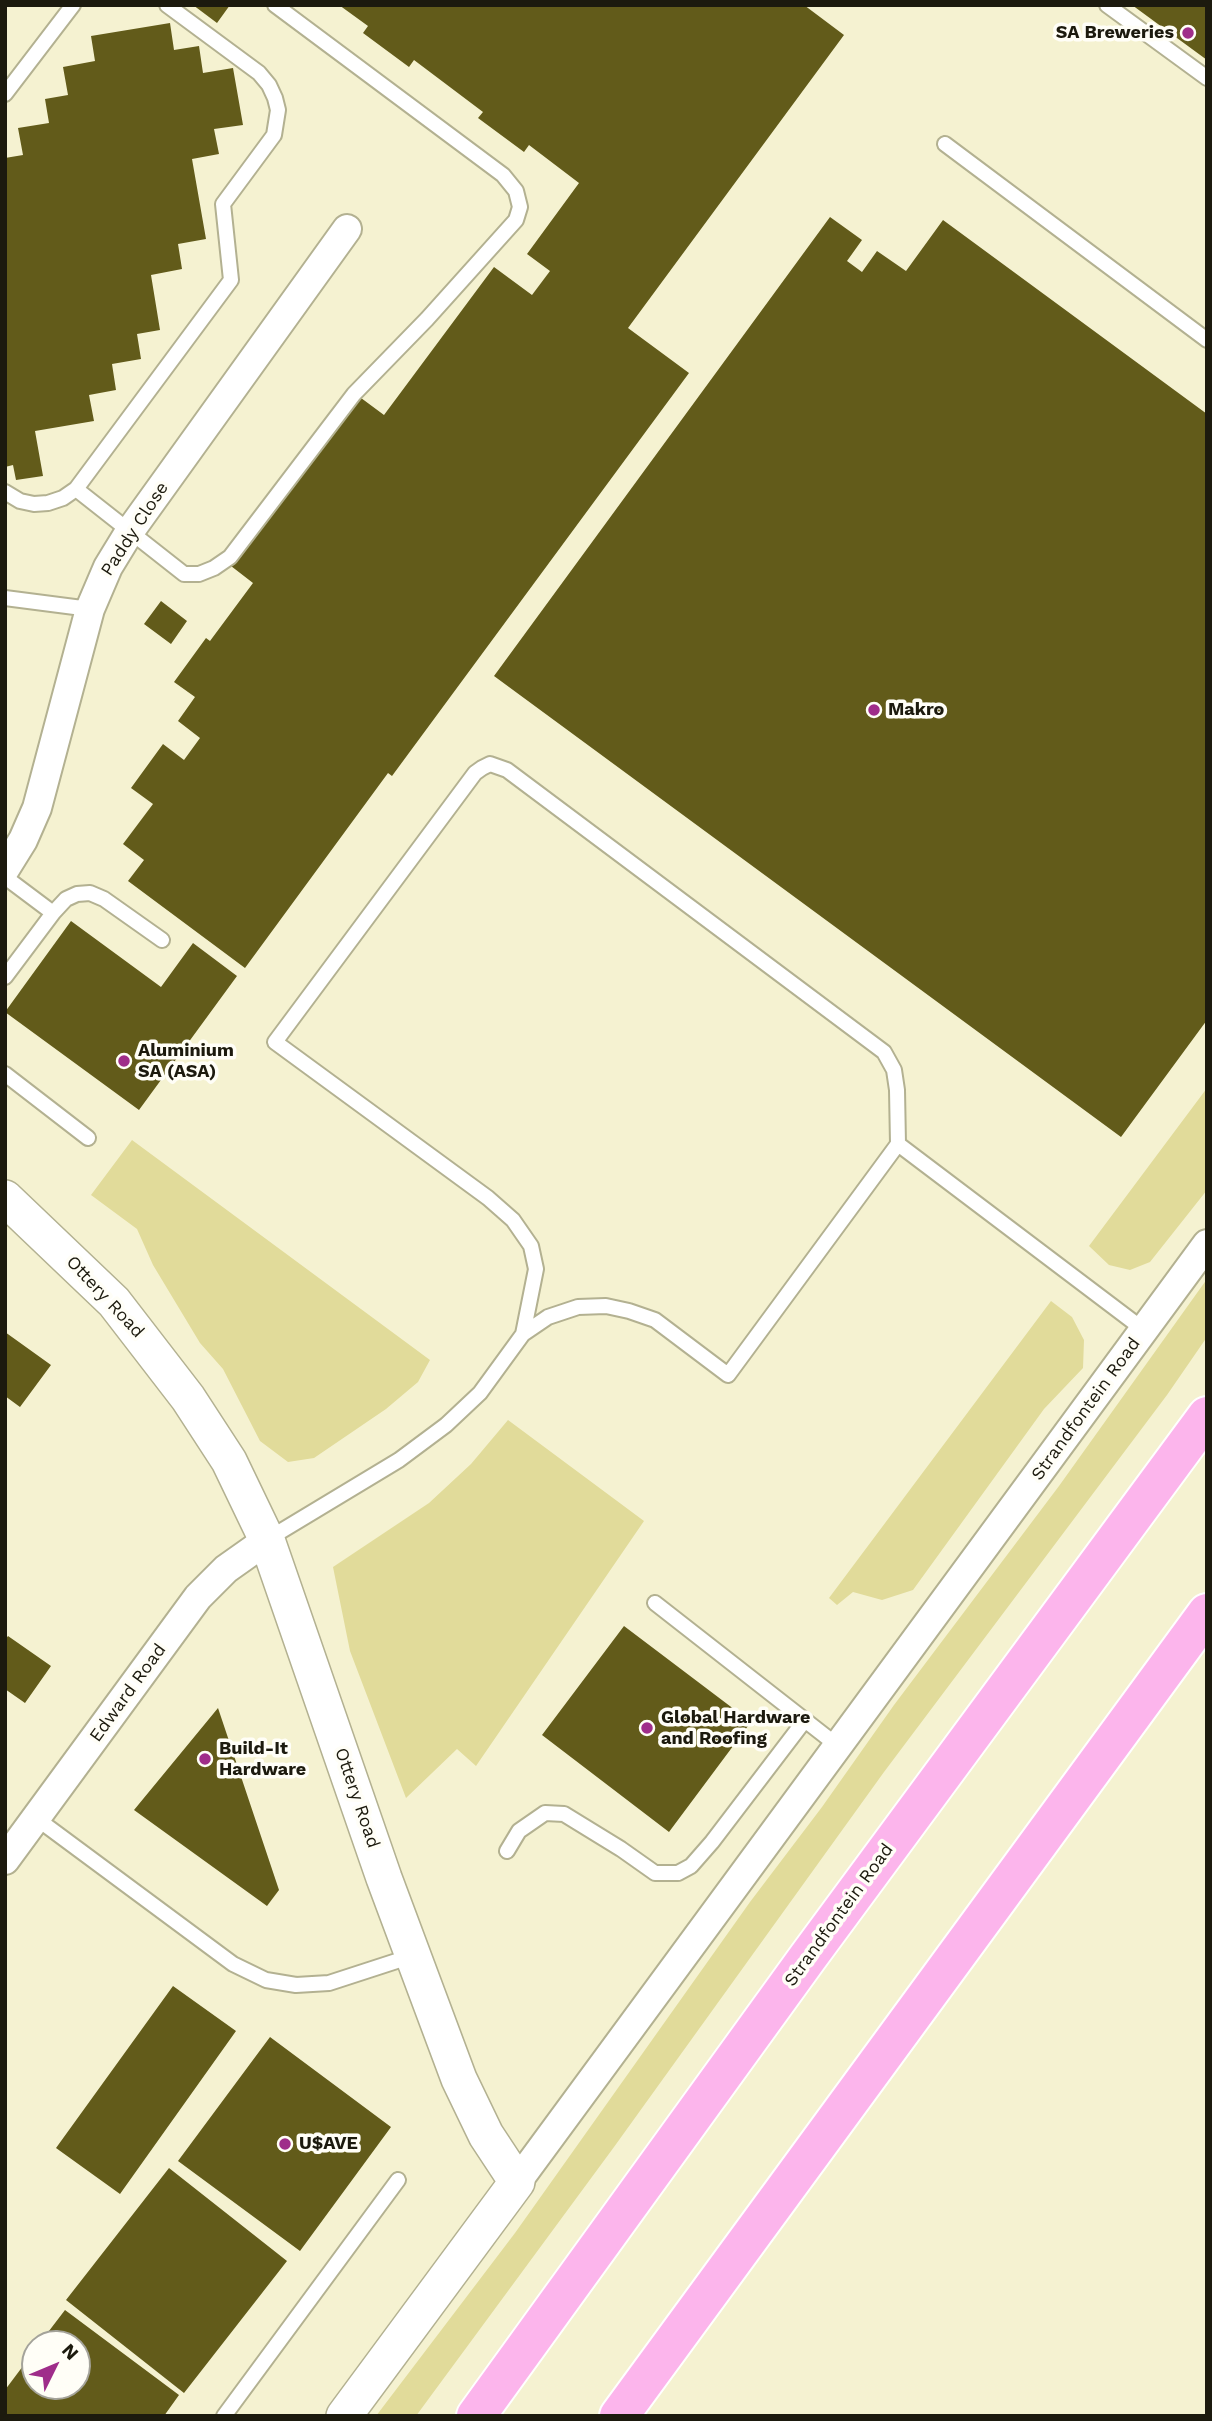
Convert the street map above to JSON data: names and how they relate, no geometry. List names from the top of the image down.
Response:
{
  "streets": {
    "main road": ["Strandfontein Road"],
    "street": ["Paddy Close", "Ottery Road", "Edward Road"]
  },
  "crossings": [
    ["Ottery Road", "Strandfontein Road"],
    ["Ottery Road", "Edward Road"]
  ],
  "places": [
    "SA Breweries",
    "Makro",
    "Aluminium SA (ASA)",
    "Global Hardware and Roofing",
    "Build-It Hardware",
    "U$AVE"
  ],
  "north": "top right"
}
